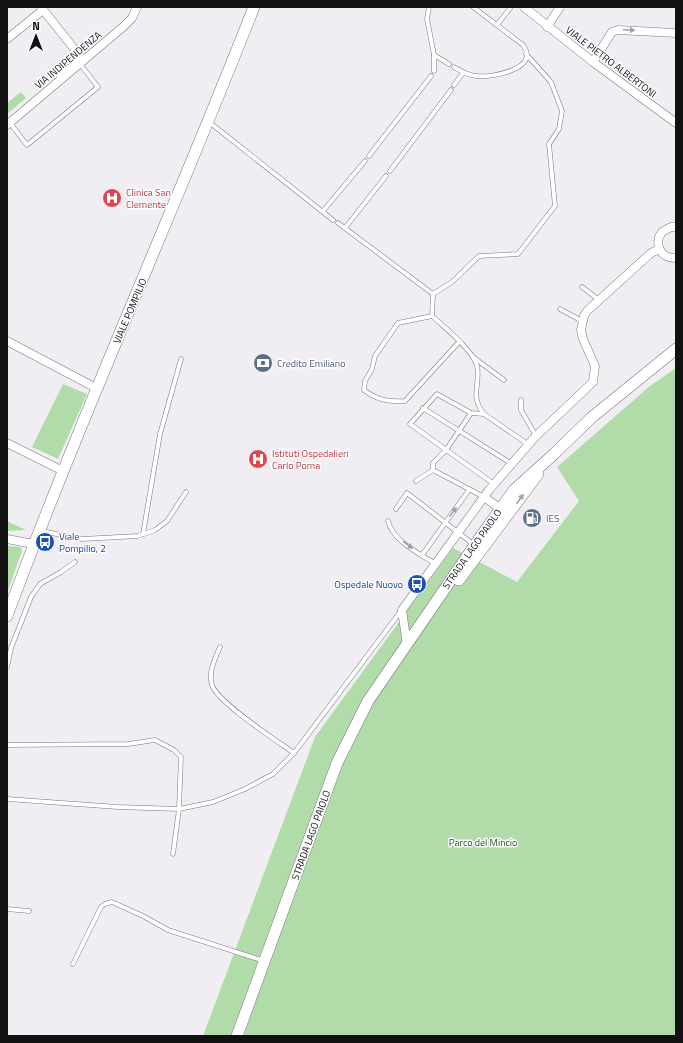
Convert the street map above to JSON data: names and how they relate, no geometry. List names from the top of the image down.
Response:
{
  "streets": {
    "street": [
      "VIA INDIPENDENZA",
      "VIALE PIETRO ALBERTONI",
      "VIALE POMPILIO",
      "STRADA LAGO PAIOLO"
    ]
  },
  "parks": ["Parco del Mincio"],
  "places": {
    "hospital": ["Clinica San Clemente", "Istituti Ospedalieri Carlo Poma"],
    "bank": ["Credito Emiliano"],
    "fuel station": ["IES"],
    "bus stop": ["Viale Pompilio, 2", "Ospedale Nuovo"]
  },
  "north": "top"
}
